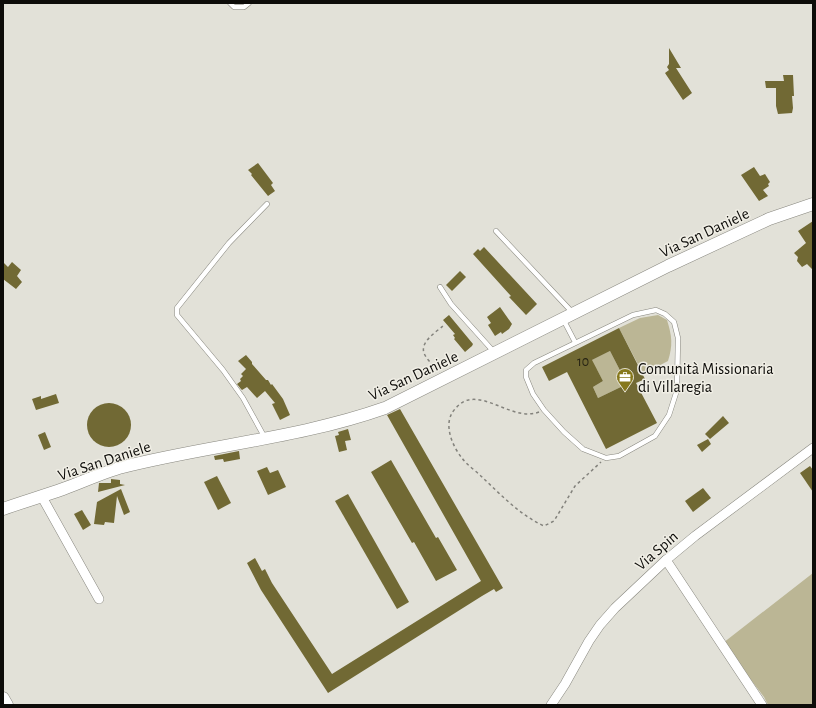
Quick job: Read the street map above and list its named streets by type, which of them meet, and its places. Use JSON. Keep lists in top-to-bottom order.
{
  "streets": {
    "street": ["Via San Daniele", "Via Spin"]
  },
  "places": {
    "office": ["Comunità Missionaria di Villaregia"]
  },
  "house_numbers": ["10"]
}
